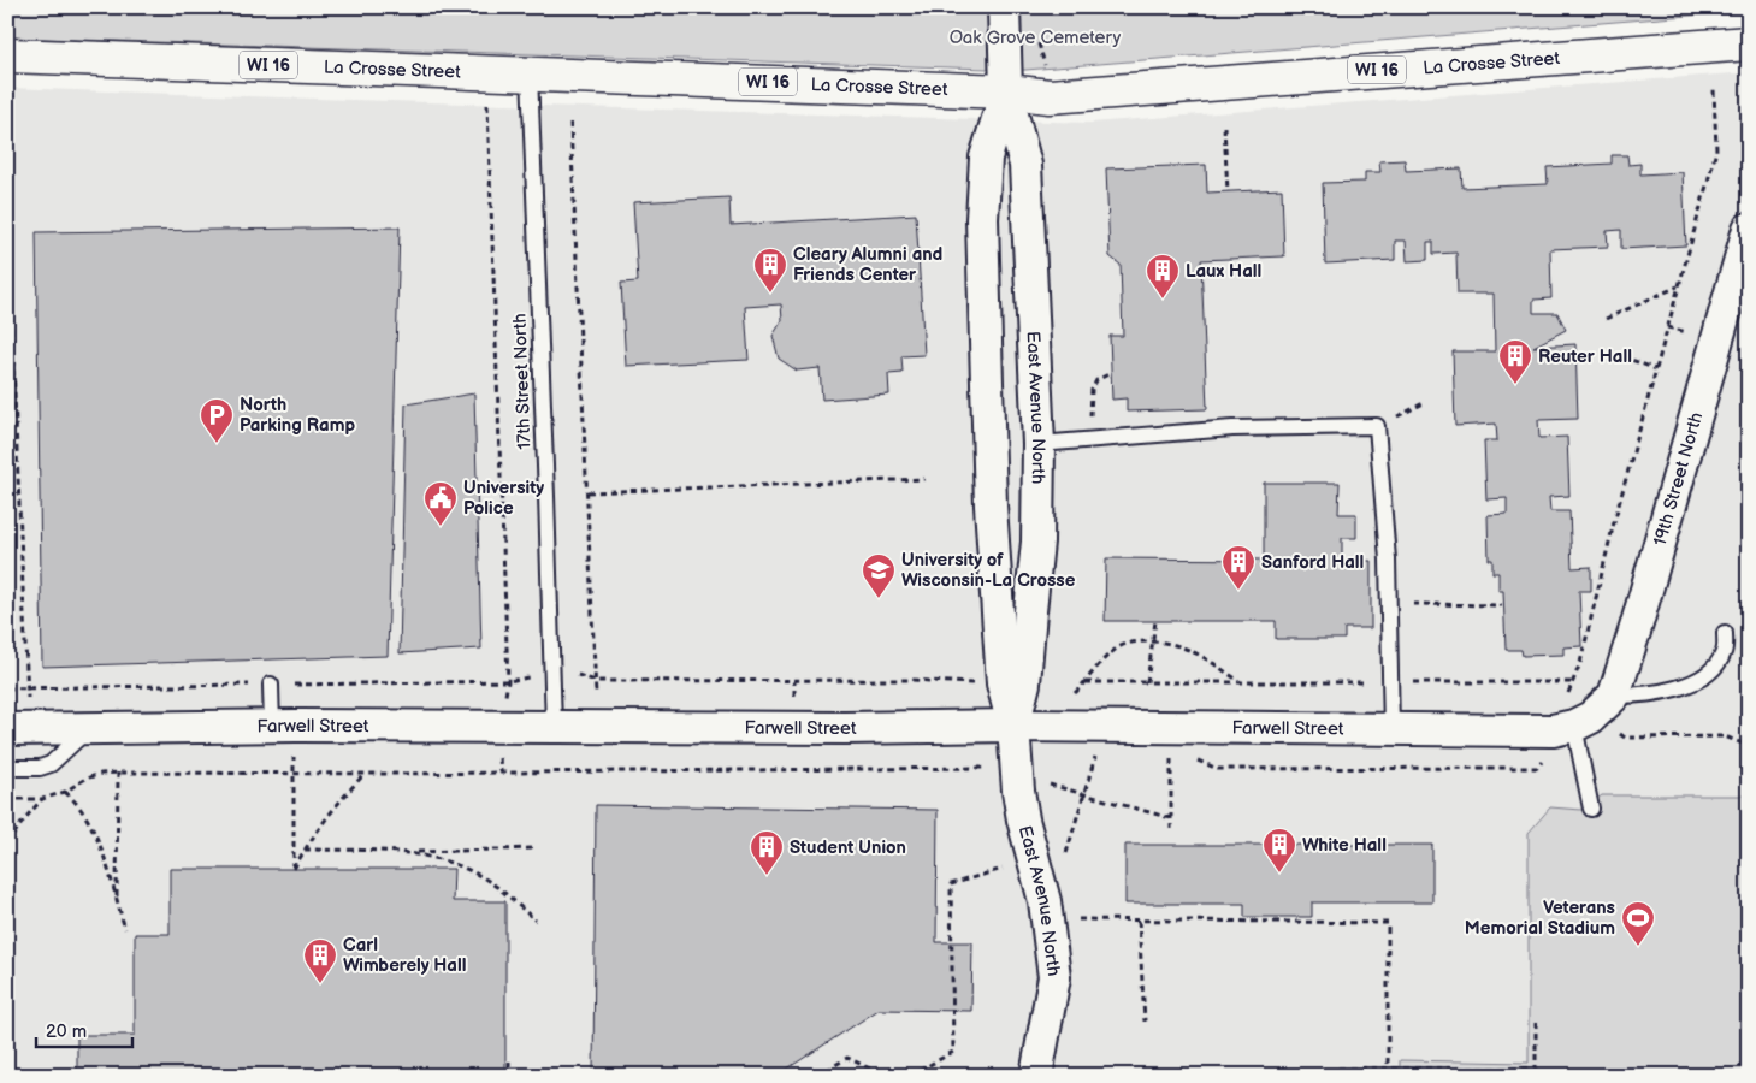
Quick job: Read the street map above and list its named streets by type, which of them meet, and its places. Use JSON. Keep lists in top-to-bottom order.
{
  "streets": {
    "main road": ["La Crosse Street", "WI 16"],
    "street": ["East Avenue North", "19th Street North", "Farwell Street"],
    "lane": ["17th Street North"]
  },
  "crossings": [
    ["La Crosse Street", "17th Street North"],
    ["La Crosse Street", "East Avenue North"],
    ["17th Street North", "Farwell Street"],
    ["East Avenue North", "Farwell Street"],
    ["19th Street North", "Farwell Street"]
  ],
  "parks": ["Oak Grove Cemetery"],
  "places": {
    "building": [
      "Cleary Alumni and Friends Center",
      "Laux Hall",
      "Reuter Hall",
      "Sanford Hall",
      "White Hall",
      "Student Union",
      "Carl Wimberely Hall"
    ],
    "parking": ["North Parking Ramp"],
    "public building": ["University Police"],
    "school or university": ["University of Wisconsin-La Crosse"],
    "sports": ["Veterans Memorial Stadium"]
  },
  "scale_bar": "20 m"
}
